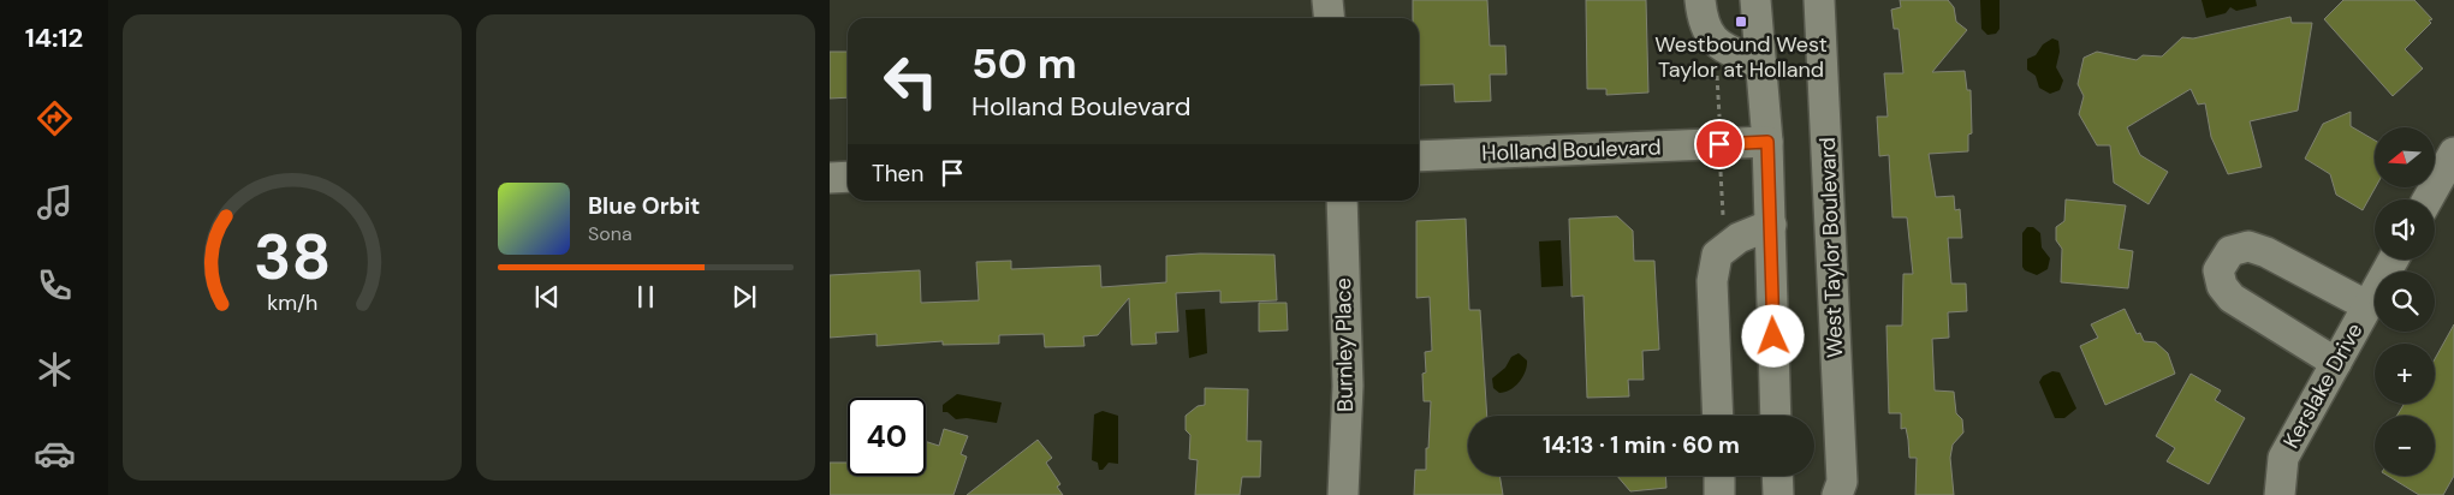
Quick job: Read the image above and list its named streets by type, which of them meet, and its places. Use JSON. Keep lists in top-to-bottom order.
{
  "streets": {
    "street": [
      "Holland Boulevard",
      "West Taylor Boulevard",
      "Burnley Place",
      "Kerslake Drive"
    ]
  },
  "places": {
    "transit": ["Westbound West Taylor at Holland"]
  },
  "north": "left",
  "page": {
    "tabs": "14:12",
    "turn": ["50 m", "Holland Boulevard"],
    "map_buttons": ["+", "−"],
    "then": "Then",
    "song": ["Blue Orbit", "Sona"],
    "limit": "40",
    "trip": "14:13 · 1 min · 60 m",
    "gauge": ["38", "km/h"]
  }
}
